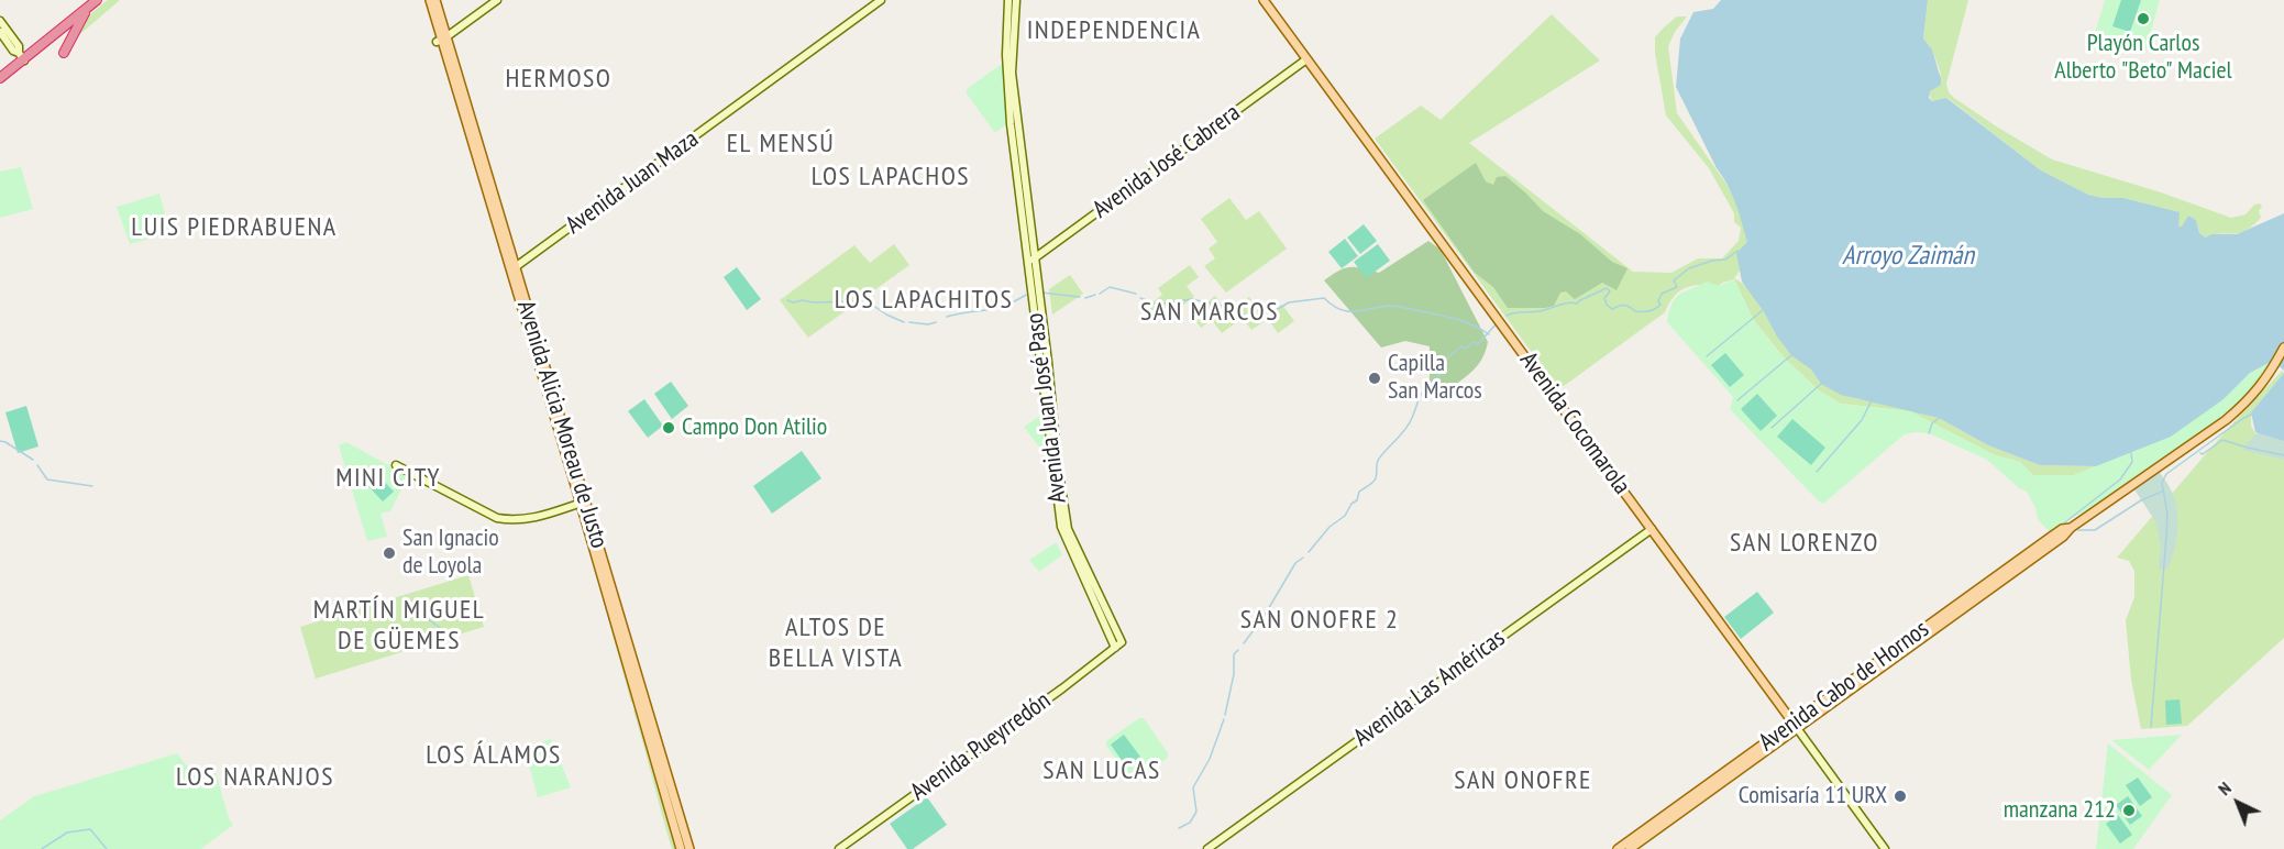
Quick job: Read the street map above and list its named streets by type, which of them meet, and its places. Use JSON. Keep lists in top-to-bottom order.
{
  "streets": {
    "main road": [
      "Avenida José Cabrera",
      "Avenida Juan Maza",
      "Avenida Juan José Paso",
      "Avenida Cocomarola",
      "Avenida Alicia Moreau de Justo",
      "Avenida Cabo de Hornos",
      "Avenida Las Américas",
      "Avenida Pueyrredón"
    ]
  },
  "crossings": [
    ["Avenida José Cabrera", "Avenida Juan José Paso"],
    ["Avenida José Cabrera", "Avenida Cocomarola"],
    ["Avenida Juan Maza", "Avenida Alicia Moreau de Justo"],
    ["Avenida Juan José Paso", "Avenida Pueyrredón"],
    ["Avenida Cocomarola", "Avenida Cabo de Hornos"],
    ["Avenida Cocomarola", "Avenida Las Américas"]
  ],
  "districts": [
    "INDEPENDENCIA",
    "HERMOSO",
    "EL MENSÚ",
    "LOS LAPACHOS",
    "LUIS PIEDRABUENA",
    "LOS LAPACHITOS",
    "SAN MARCOS",
    "MINI CITY",
    "SAN LORENZO",
    "MARTÍN MIGUEL DE GÜEMES",
    "SAN ONOFRE 2",
    "ALTOS DE BELLA VISTA",
    "LOS ÁLAMOS",
    "SAN LUCAS",
    "LOS NARANJOS",
    "SAN ONOFRE"
  ],
  "water": ["Arroyo Zaimán"],
  "places": [
    "Playón Carlos Alberto \"Beto\" Maciel",
    "Capilla San Marcos",
    "Campo Don Atilio",
    "San Ignacio de Loyola",
    "Comisaría 11 URX",
    "manzana 212"
  ],
  "north": "top left"
}
